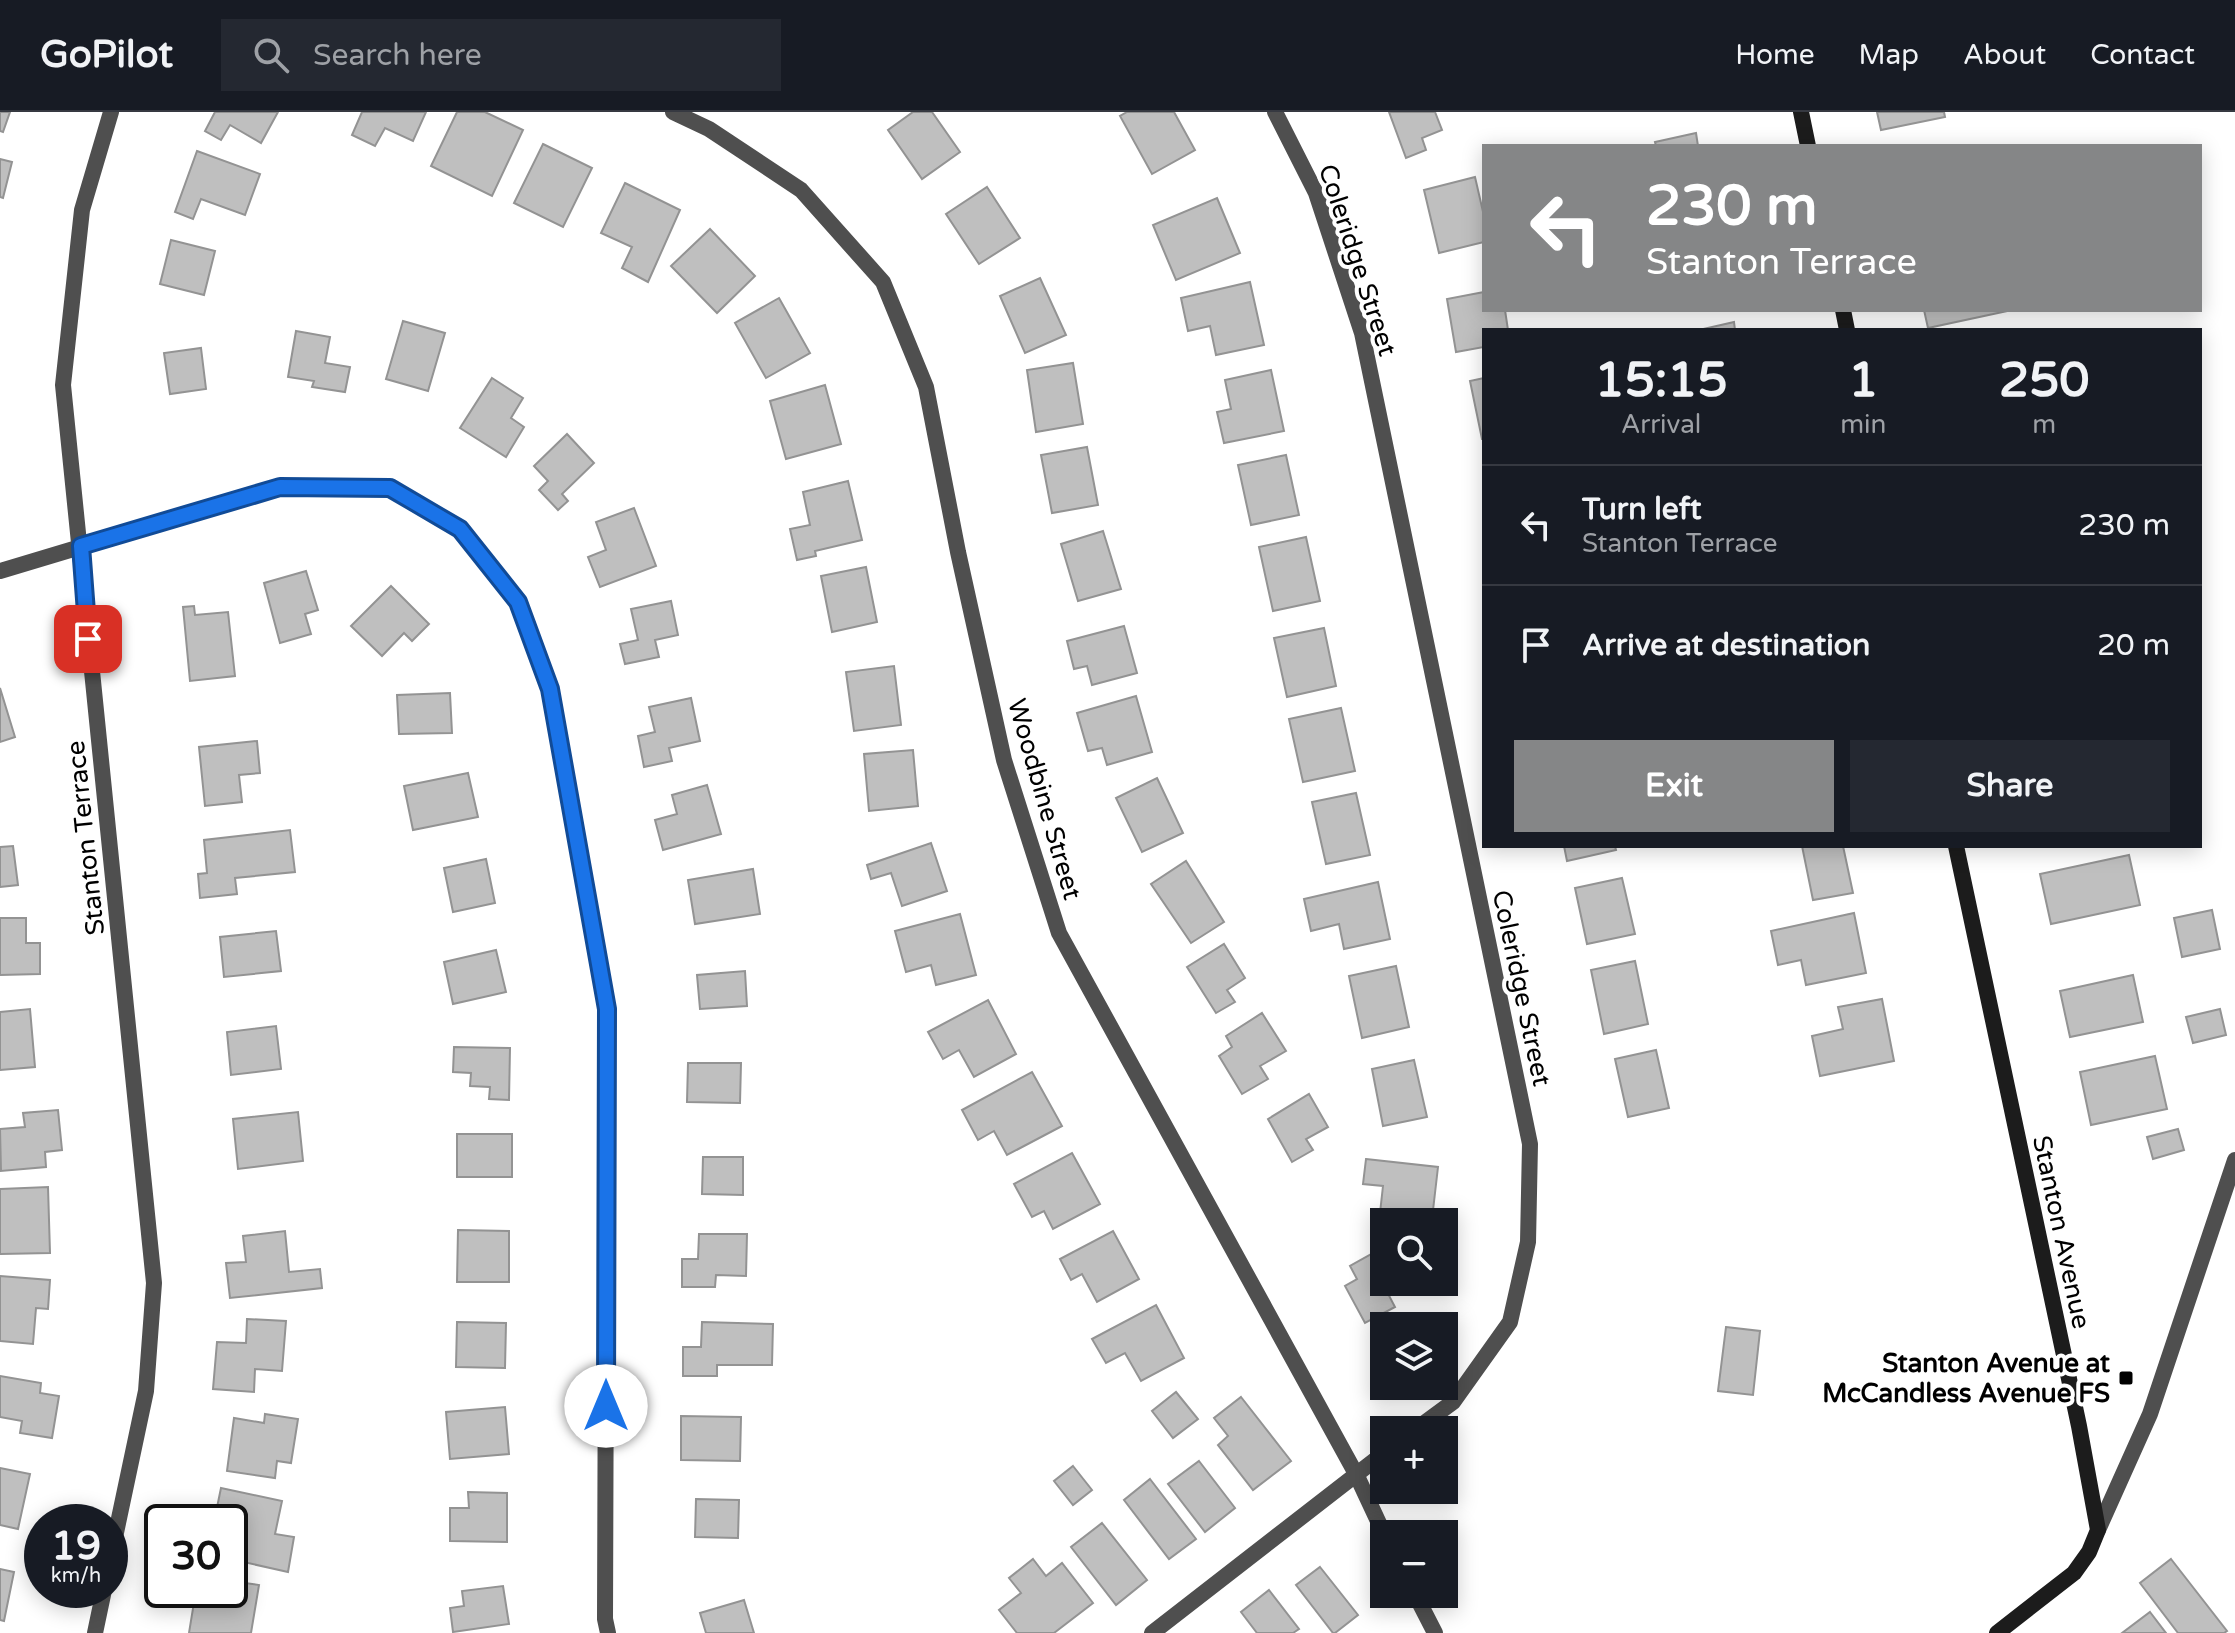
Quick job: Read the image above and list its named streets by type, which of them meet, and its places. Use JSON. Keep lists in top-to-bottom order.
{
  "streets": {
    "street": [
      "Coleridge Street",
      "Woodbine Street",
      "Stanton Terrace",
      "Stanton Avenue"
    ]
  },
  "places": {
    "transit": ["Stanton Avenue at McCandless Avenue FS"]
  },
  "page": {
    "header": "GoPilot",
    "search": "Search here",
    "nav": [
      "Home",
      "Map",
      "About",
      "Contact"
    ],
    "turn": ["230 m", "Stanton Terrace"],
    "eta": [
      "15:15",
      "Arrival",
      "1",
      "min",
      "250",
      "m"
    ],
    "list": [
      {
        "name": "Turn left",
        "note": "Stanton Terrace",
        "value": "230 m"
      },
      {
        "name": "Arrive at destination",
        "value": "20 m"
      }
    ],
    "buttons": ["Exit", "Share"],
    "map_buttons": ["+", "−"],
    "speed": "19 km/h",
    "limit": "30"
  }
}
